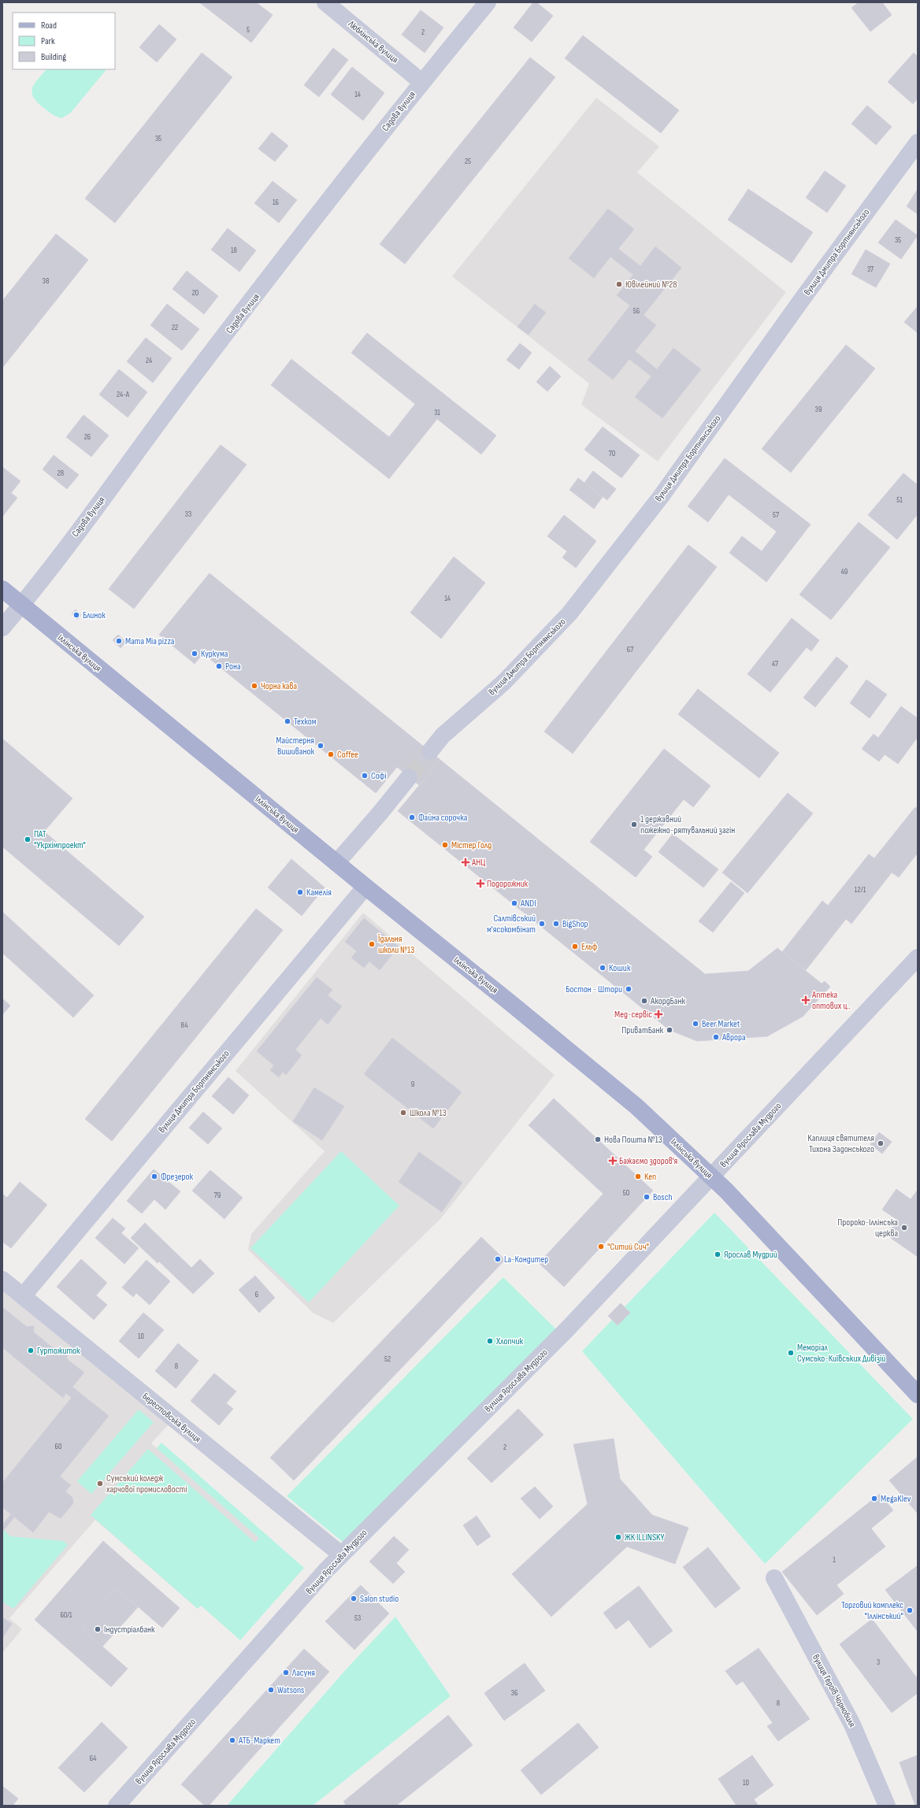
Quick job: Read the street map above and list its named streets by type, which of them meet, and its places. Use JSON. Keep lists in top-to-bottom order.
{
  "streets": {
    "main road": ["Іллінська вулиця"],
    "street": [
      "Люблінська вулиця",
      "Садова вулиця",
      "вулиця Дмитра Бортнянського",
      "вулиця Ярослава Мудрого",
      "Берестовська вулиця",
      "вулиця Героїв Чорнобиля"
    ]
  },
  "crossings": [
    ["Люблінська вулиця", "Садова вулиця"],
    ["Садова вулиця", "Іллінська вулиця"],
    ["вулиця Дмитра Бортнянського", "Іллінська вулиця"],
    ["вулиця Дмитра Бортнянського", "Берестовська вулиця"],
    ["Іллінська вулиця", "вулиця Ярослава Мудрого"],
    ["вулиця Ярослава Мудрого", "Берестовська вулиця"]
  ],
  "places": {
    "other": [
      "Ювілейний №28",
      "Блинок",
      "Mama Mia pizza",
      "Куркума",
      "Рона",
      "Чорна кава",
      "Техком",
      "Майстерня Вишиванок",
      "Coffee",
      "Софі",
      "Файна сорочка",
      "1 державний пожежно-рятувальний загін",
      "ПАТ \"Укрхімпроект\"",
      "Містер Голд",
      "Камелія",
      "ANDI",
      "Салтівський м'ясокомбінат",
      "BigShop",
      "Їдальня школи №13",
      "Ельф",
      "Кошик",
      "Бостон - Штори",
      "АкордБанк",
      "Beer Market",
      "ПриватБанк",
      "Аврора",
      "Школа №13",
      "Нова Пошта №13",
      "Каплиця святителя Тихона Задонського",
      "Фрезерок",
      "Кеп",
      "Bosch",
      "Пророко-Іллінська церква",
      "\"Ситий Сич\"",
      "Ярослав Мудрий",
      "La-Кондитер",
      "Хлопчик",
      "Гуртожиток",
      "Меморіал Сумсько-Київських Дивізій",
      "Сумський коледж харчової промисловості",
      "MegaKlev",
      "ЖК ILLINSKY",
      "Salon studio",
      "Торговий комплекс \"Іллінський\"",
      "Індустріалбанк",
      "Ласуня",
      "Watsons",
      "АТБ-Маркет"
    ],
    "health": [
      "АНЦ",
      "Подорожник",
      "Аптека оптових ц..",
      "Мед-сервіс",
      "Бажаємо здоров'я"
    ]
  },
  "house_numbers": [
    "5",
    "2",
    "14",
    "35",
    "25",
    "16",
    "35",
    "18",
    "37",
    "38",
    "20",
    "56",
    "22",
    "24",
    "24-А",
    "39",
    "31",
    "26",
    "70",
    "28",
    "51",
    "33",
    "57",
    "49",
    "14",
    "67",
    "47",
    "12/1",
    "84",
    "9",
    "50",
    "79",
    "6",
    "10",
    "52",
    "8",
    "60",
    "2",
    "1",
    "60/1",
    "53",
    "3",
    "36",
    "8",
    "64",
    "10"
  ],
  "legend": ["Road", "Park", "Building"]
}
